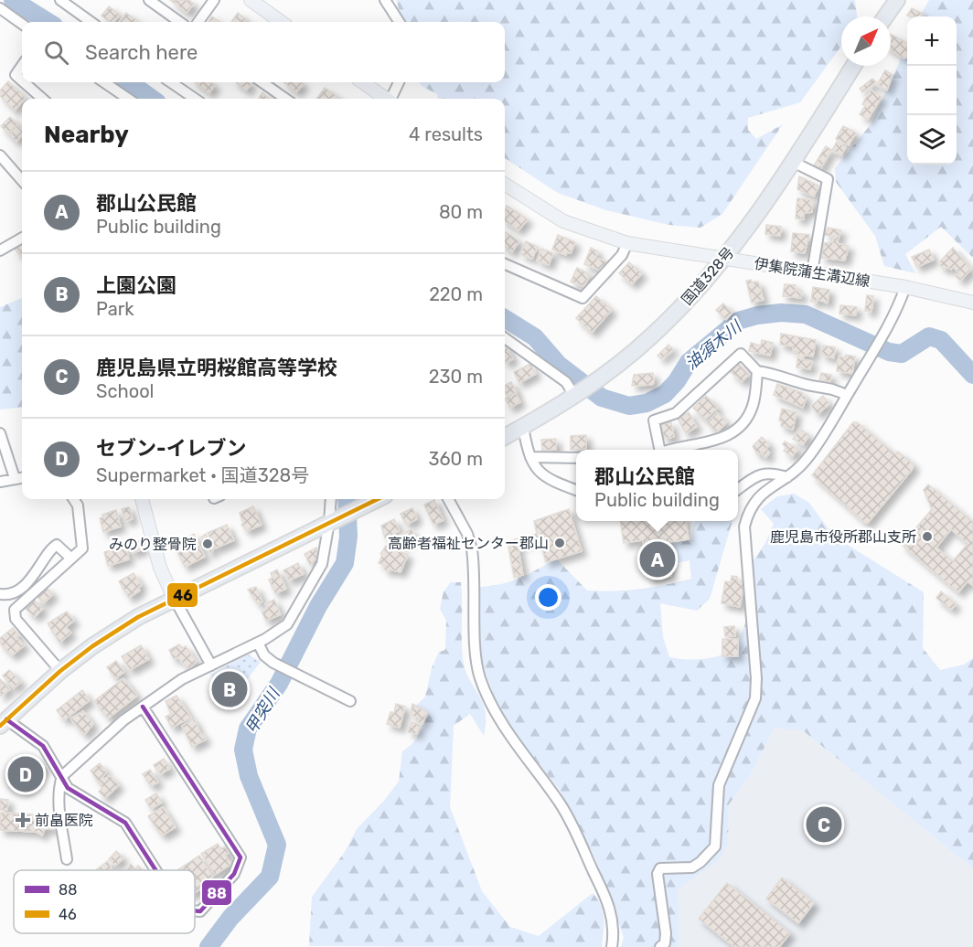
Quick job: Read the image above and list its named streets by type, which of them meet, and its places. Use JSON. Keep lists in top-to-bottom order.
{
  "streets": {
    "highway": ["国道328号"],
    "main road": ["伊集院蒲生溝辺線"]
  },
  "crossings": [
    ["伊集院蒲生溝辺線", "国道328号"]
  ],
  "water": ["油須木川", "甲突川"],
  "places": {
    "other": ["鹿児島市役所郡山支所", "高齢者福祉センター郡山", "みのり整骨院"],
    "health": ["前畠医院"]
  },
  "lines": ["transit line 46", "transit line 88"],
  "legend": ["88", "46"],
  "north": "top right",
  "page": {
    "map_buttons": ["+", "−"],
    "search": "Search here",
    "heading": ["Nearby", "4 results"],
    "list": [
      {
        "mark": "A",
        "name": "郡山公民館",
        "note": "Public building",
        "value": "80 m"
      },
      {
        "mark": "B",
        "name": "上園公園",
        "note": "Park",
        "value": "220 m"
      },
      {
        "mark": "C",
        "name": "鹿児島県立明桜館高等学校",
        "note": "School",
        "value": "230 m"
      },
      {
        "mark": "D",
        "name": "セブン-イレブン",
        "note": "Supermarket · 国道328号",
        "value": "360 m"
      }
    ],
    "popup": ["郡山公民館", "Public building"],
    "pins": [
      "A",
      "B",
      "D",
      "C"
    ]
  }
}
